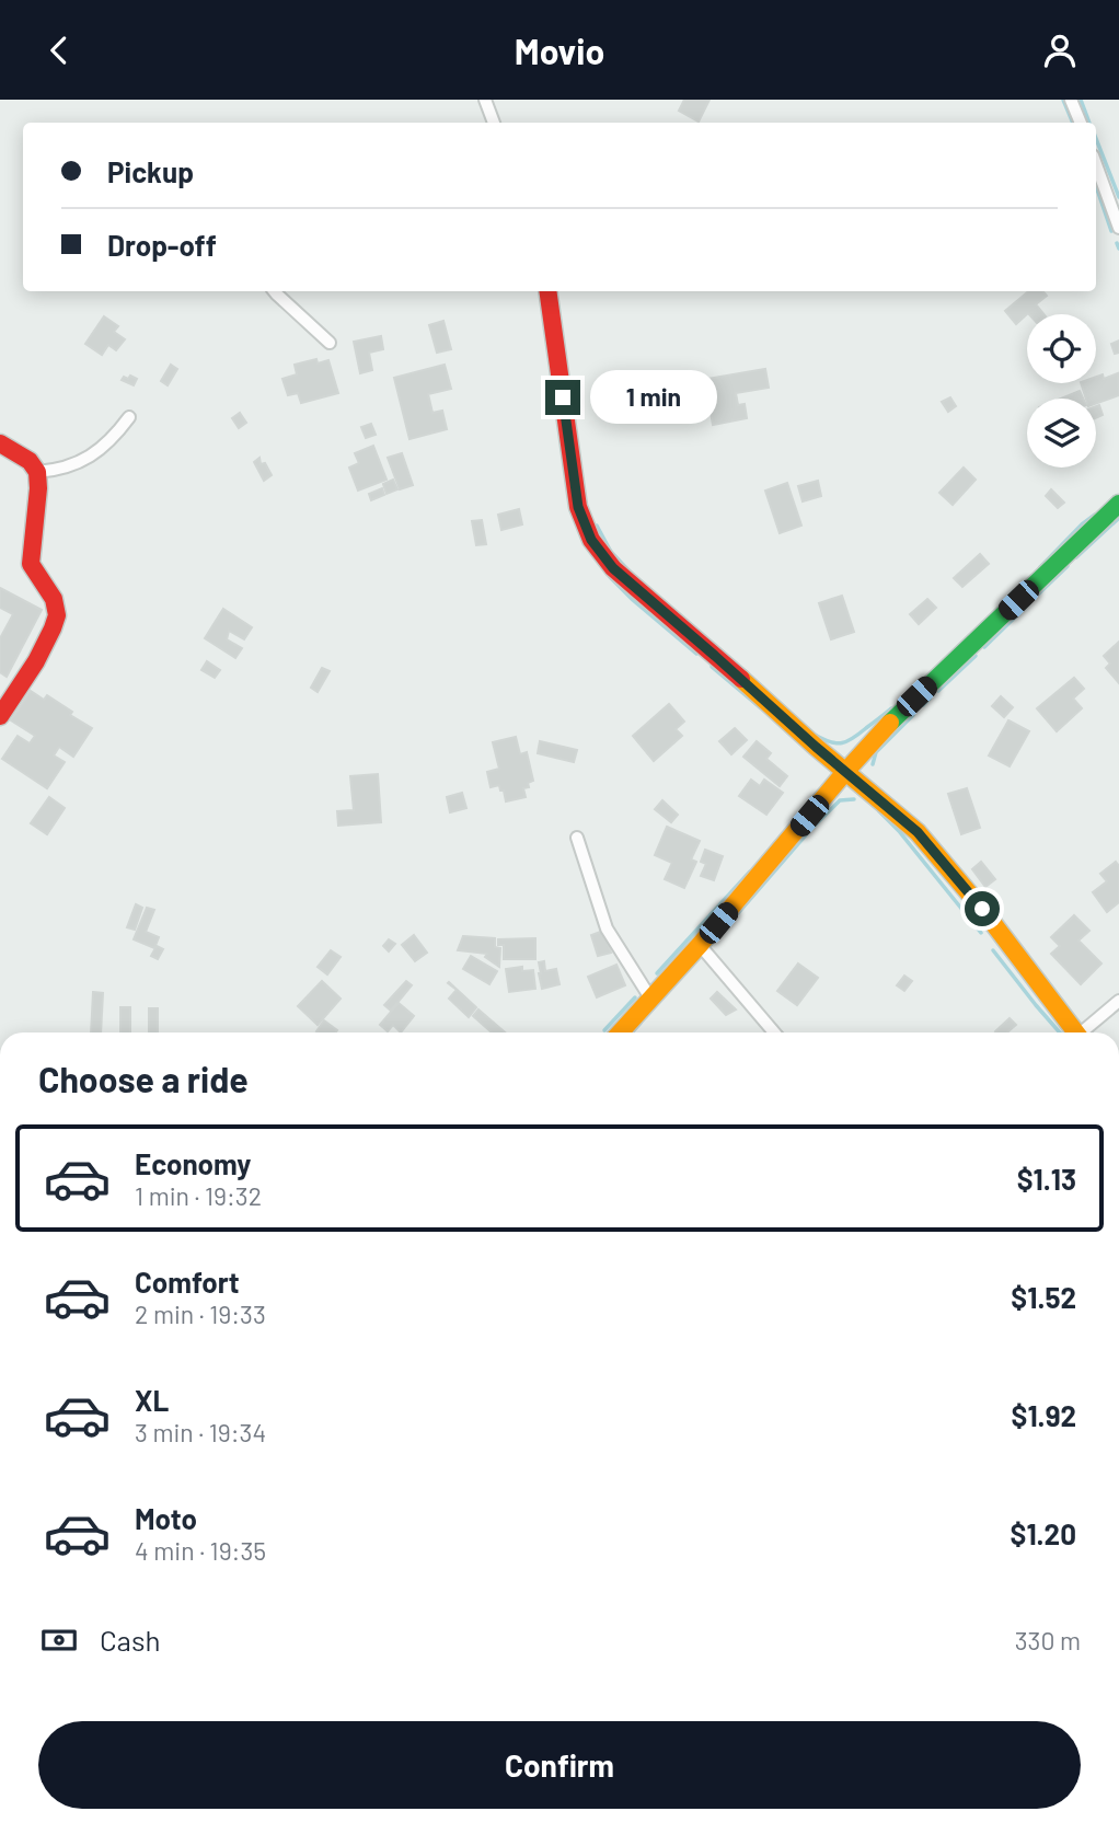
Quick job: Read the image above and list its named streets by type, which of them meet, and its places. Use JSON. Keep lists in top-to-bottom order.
{
  "page": {
    "header": "Movio",
    "banner": ["Pickup", "Drop-off"],
    "bubble": "1 min",
    "heading": "Choose a ride",
    "list": [
      {
        "name": "Economy",
        "note": "1 min · 19:32",
        "value": "$1.13"
      },
      {
        "name": "Comfort",
        "note": "2 min · 19:33",
        "value": "$1.52"
      },
      {
        "name": "XL",
        "note": "3 min · 19:34",
        "value": "$1.92"
      },
      {
        "name": "Moto",
        "note": "4 min · 19:35",
        "value": "$1.20"
      }
    ],
    "pay": ["Cash", "330 m"],
    "buttons": "Confirm"
  }
}
